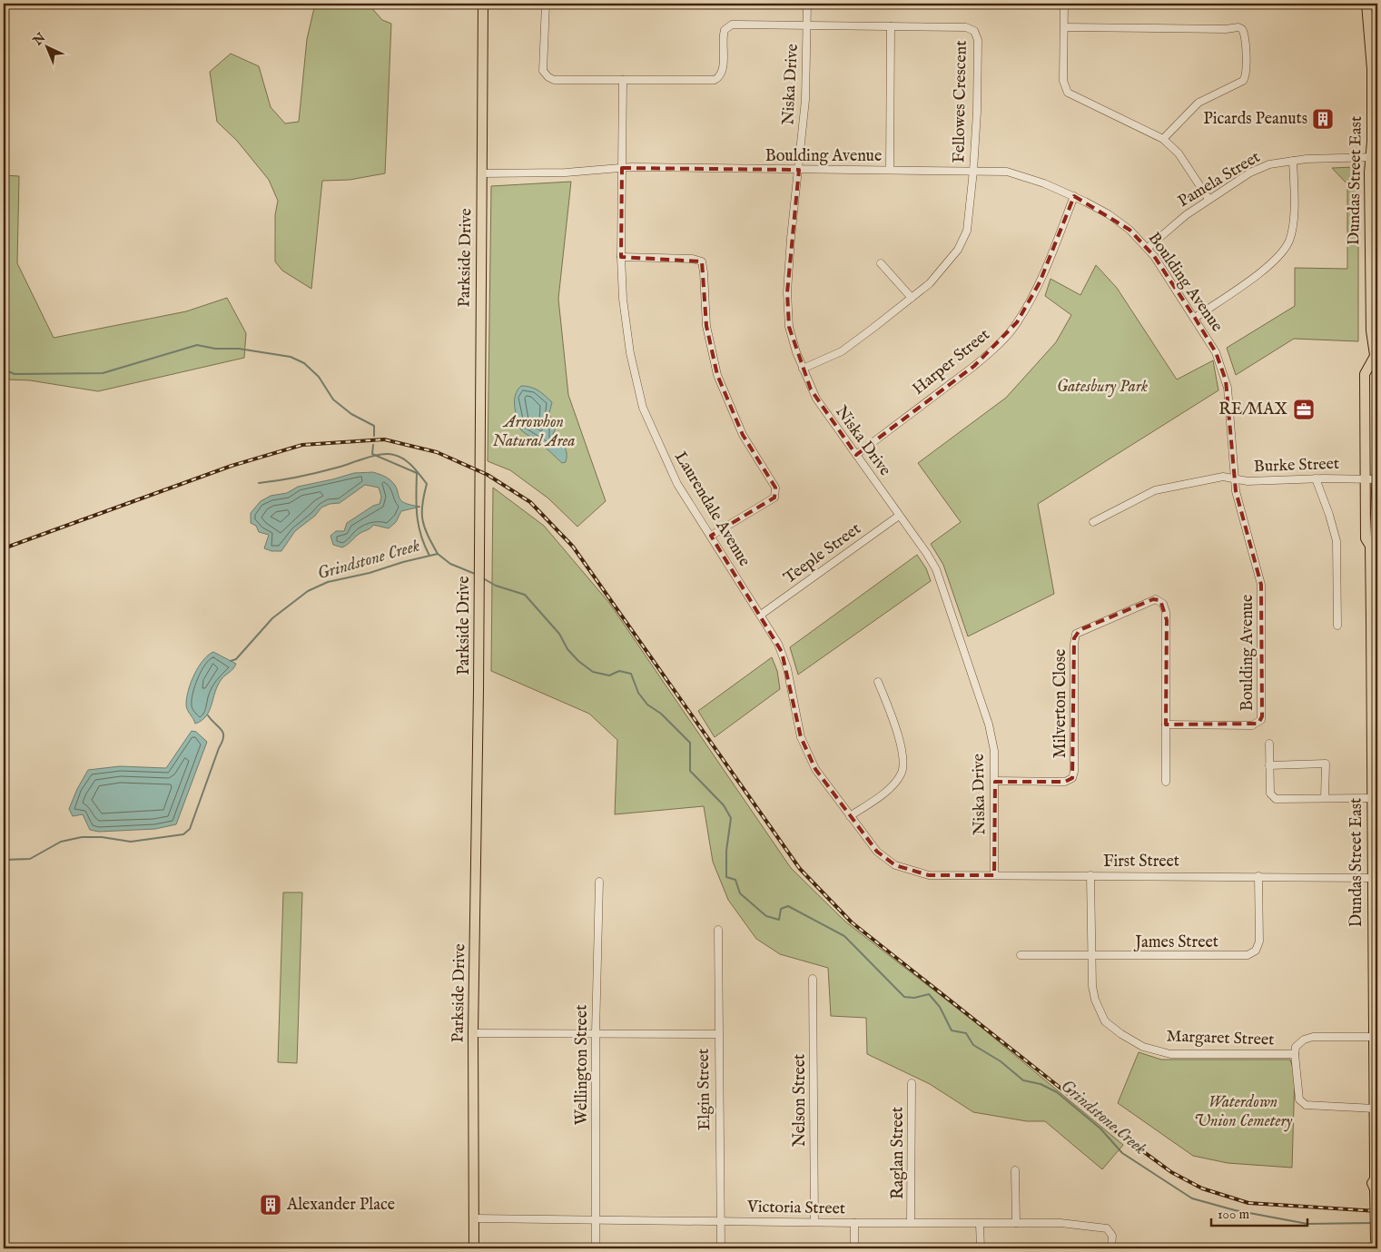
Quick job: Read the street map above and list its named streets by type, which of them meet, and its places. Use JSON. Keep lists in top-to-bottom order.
{
  "streets": {
    "main road": ["Dundas Street East", "Parkside Drive"],
    "street": [
      "Niska Drive",
      "Fellowes Crescent",
      "Boulding Avenue",
      "Pamela Street",
      "Harper Street",
      "Burke Street",
      "Laurendale Avenue",
      "Teeple Street",
      "Milverton Close",
      "First Street",
      "James Street",
      "Margaret Street",
      "Wellington Street",
      "Elgin Street",
      "Nelson Street",
      "Raglan Street",
      "Victoria Street"
    ]
  },
  "crossings": [
    ["Niska Drive", "Fellowes Crescent"],
    ["Niska Drive", "Boulding Avenue"],
    ["Niska Drive", "Harper Street"],
    ["Niska Drive", "Teeple Street"],
    ["Niska Drive", "Milverton Close"],
    ["Niska Drive", "First Street"],
    ["Fellowes Crescent", "Boulding Avenue"],
    ["Fellowes Crescent", "Laurendale Avenue"],
    ["Boulding Avenue", "Pamela Street"],
    ["Boulding Avenue", "Parkside Drive"],
    ["Boulding Avenue", "Harper Street"],
    ["Boulding Avenue", "Burke Street"],
    ["Boulding Avenue", "Laurendale Avenue"],
    ["Boulding Avenue", "Milverton Close"],
    ["Pamela Street", "Dundas Street East"],
    ["Dundas Street East", "Burke Street"],
    ["Dundas Street East", "First Street"],
    ["Dundas Street East", "Margaret Street"],
    ["Parkside Drive", "Victoria Street"],
    ["Laurendale Avenue", "Teeple Street"],
    ["Laurendale Avenue", "First Street"],
    ["First Street", "James Street"],
    ["First Street", "Margaret Street"],
    ["James Street", "Margaret Street"],
    ["Wellington Street", "Victoria Street"],
    ["Elgin Street", "Victoria Street"],
    ["Nelson Street", "Victoria Street"],
    ["Raglan Street", "Victoria Street"]
  ],
  "water": ["Grindstone Creek"],
  "parks": ["Gatesbury Park", "Arrowhon Natural Area", "Waterdown Union Cemetery"],
  "places": {
    "building": ["Picards Peanuts", "Alexander Place"],
    "office": ["RE/MAX"]
  },
  "scale_bar": "100 m",
  "north": "top left"
}
